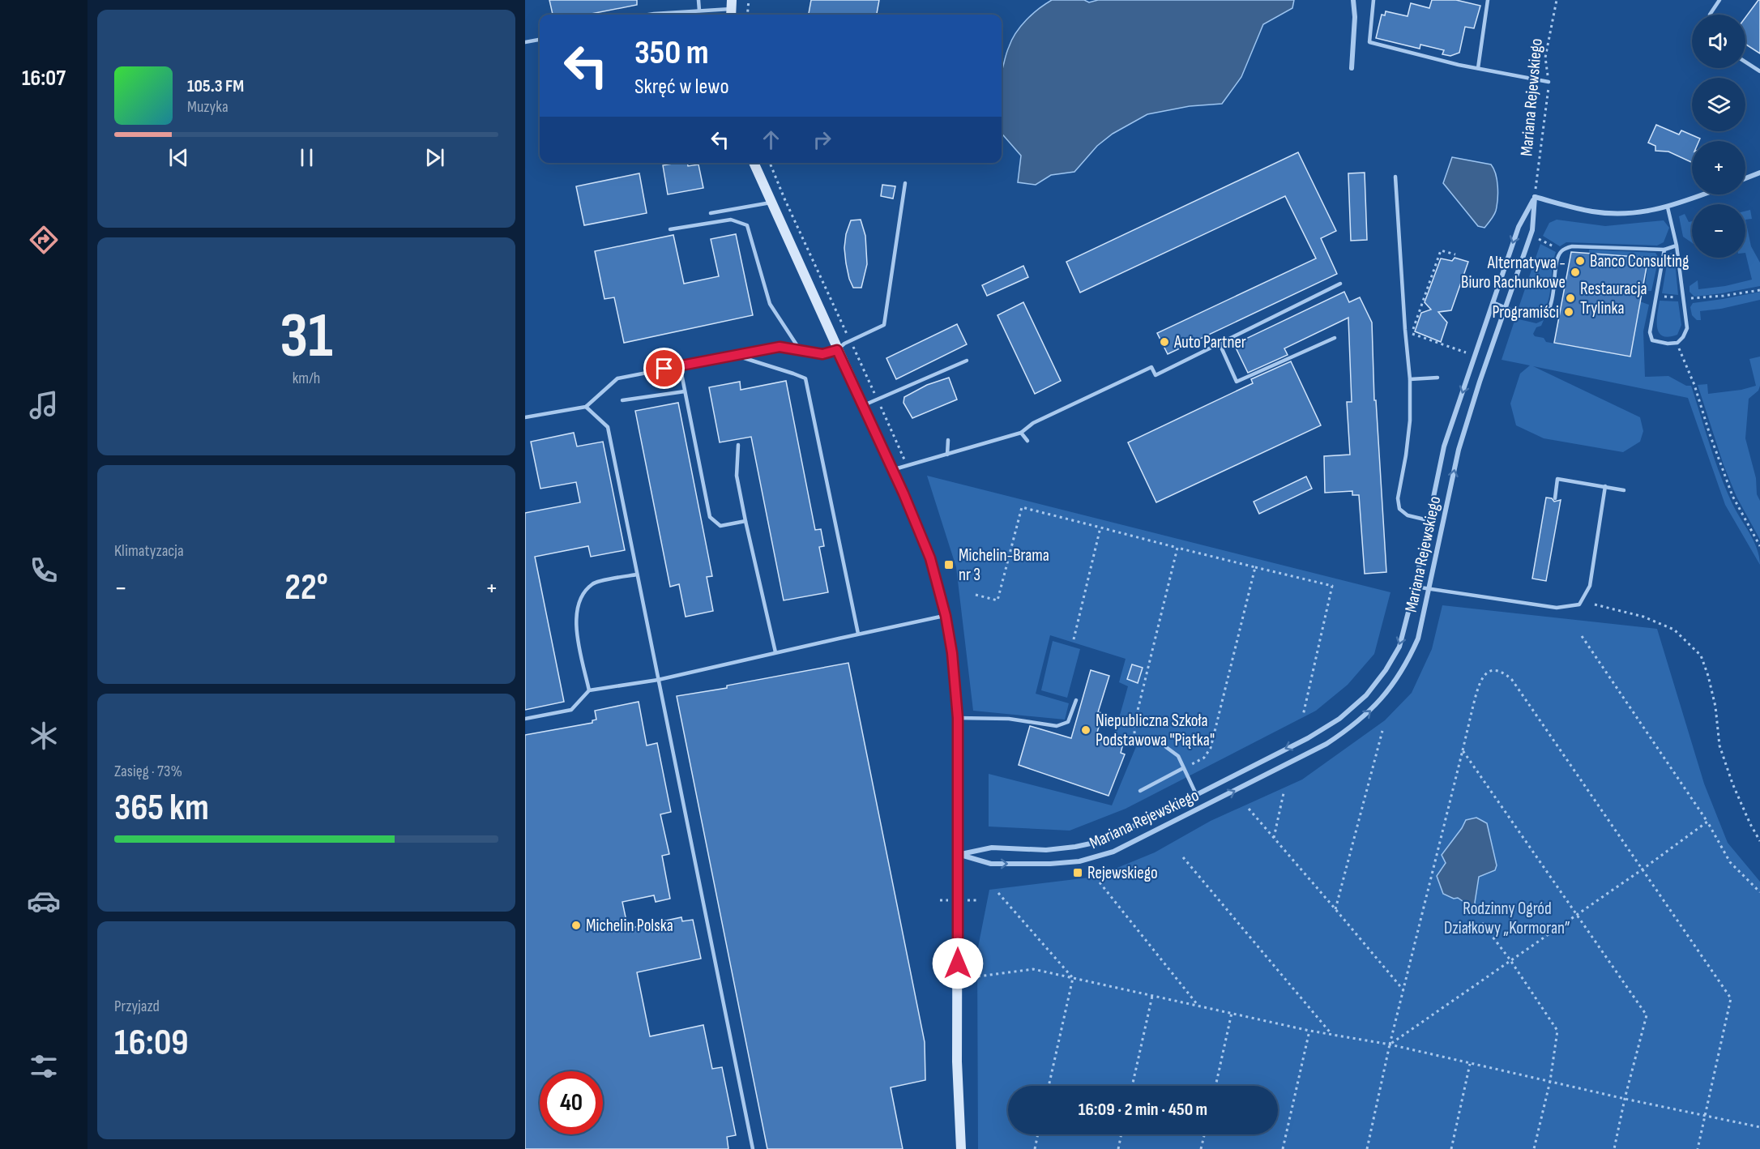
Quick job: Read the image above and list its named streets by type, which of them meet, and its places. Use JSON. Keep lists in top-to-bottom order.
{
  "streets": {
    "street": ["Mariana Rejewskiego"]
  },
  "parks": ["Rodzinny Ogród Działkowy „Kormoran”"],
  "places": {
    "other": [
      "Banco Consulting",
      "Alternatywa - Biuro Rachunkowe",
      "Restauracja Trylinka",
      "Programiści",
      "Auto Partner",
      "Niepubliczna Szkoła Podstawowa \"Piątka\"",
      "Michelin Polska"
    ],
    "transit": ["Michelin-Brama nr 3", "Rejewskiego"]
  },
  "page": {
    "tabs": "16:07",
    "map_buttons": ["+", "−"],
    "turn": ["350 m", "Skręć w lewo"],
    "song": ["105.3 FM", "Muzyka"],
    "tile": [
      ["31", "km/h"],
      "Klimatyzacja",
      ["Zasięg · 73%", "365 km"],
      ["Przyjazd", "16:09"]
    ],
    "heat": ["−", "22°", "+"],
    "limit": "40",
    "trip": "16:09 · 2 min · 450 m"
  }
}
